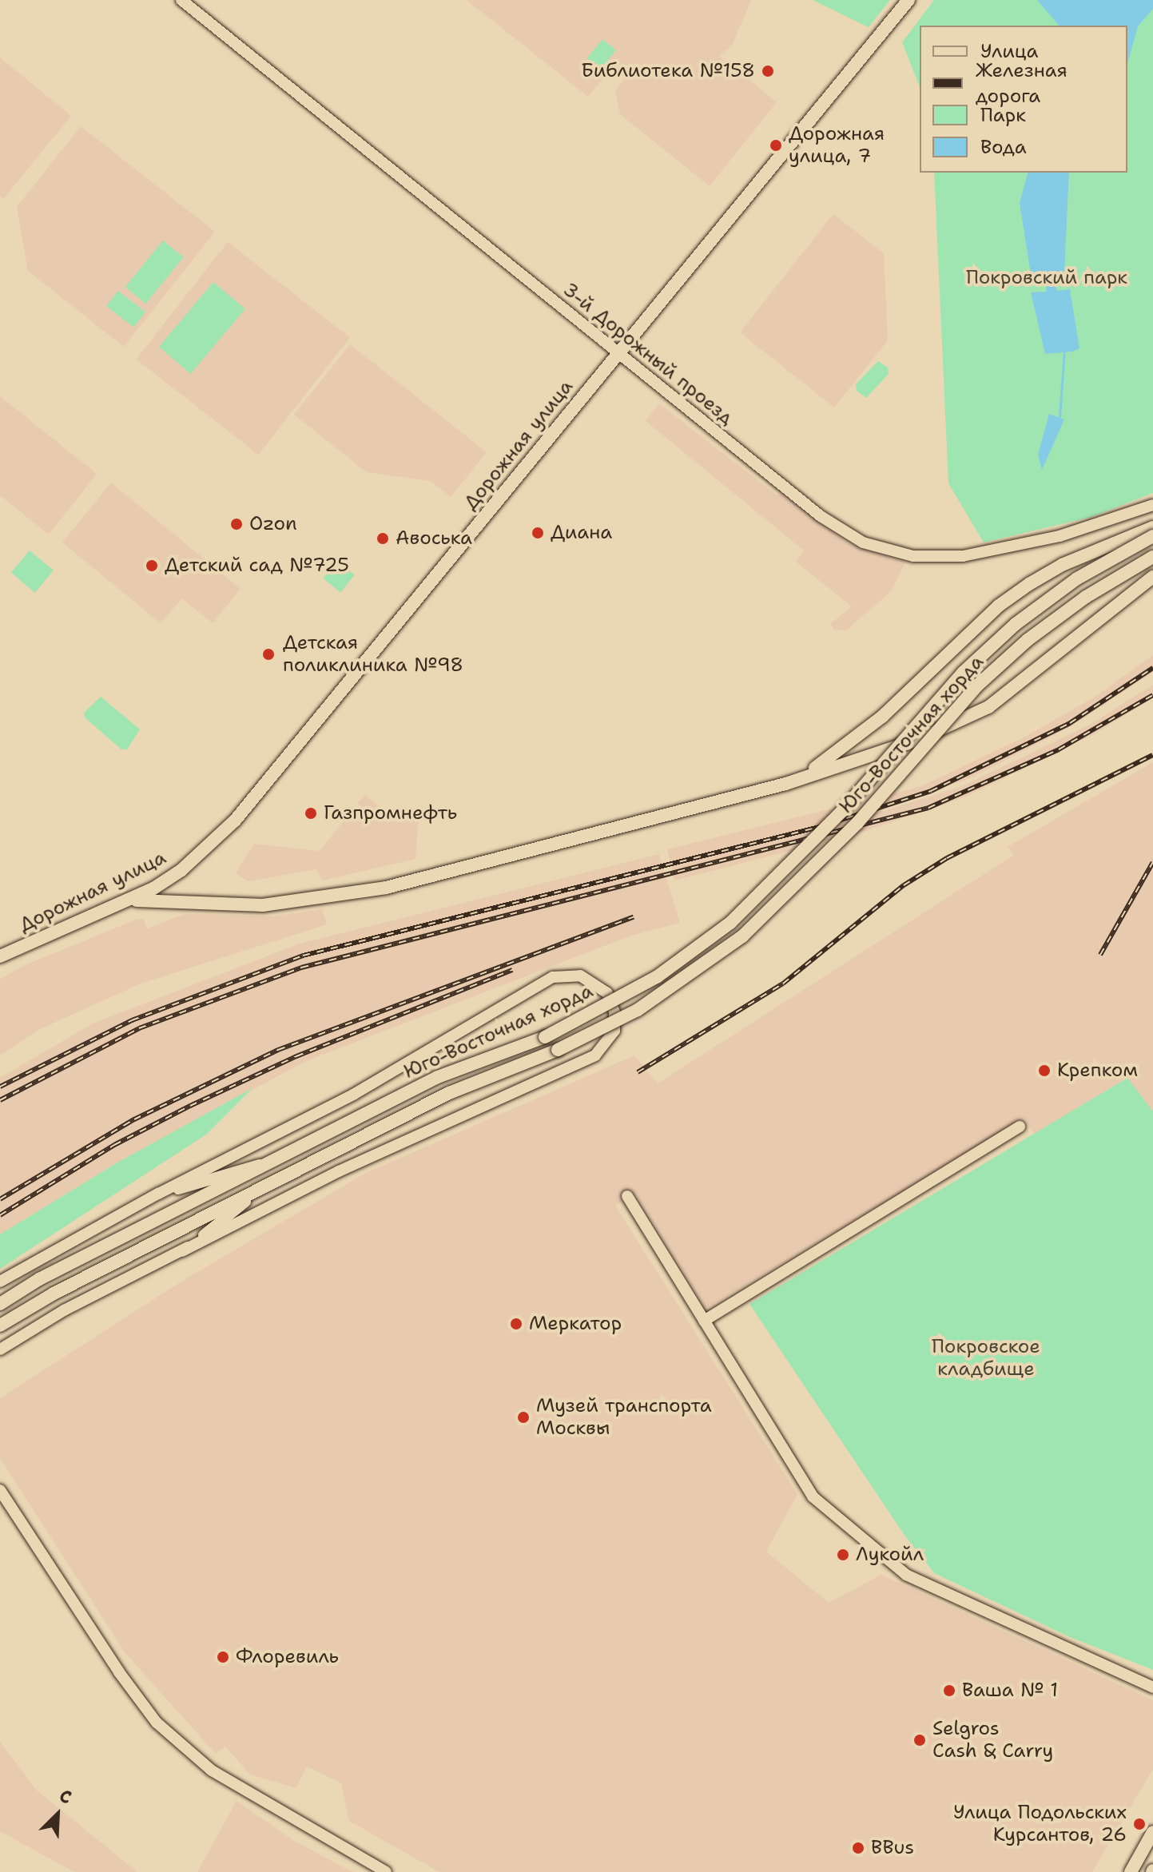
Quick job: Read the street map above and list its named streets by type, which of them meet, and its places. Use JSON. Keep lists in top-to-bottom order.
{
  "streets": {
    "main road": ["Дорожная улица", "Юго-Восточная хорда"],
    "street": ["3-й Дорожный проезд"]
  },
  "crossings": [
    ["3-й Дорожный проезд", "Дорожная улица"]
  ],
  "parks": ["Покровский парк", "Покровское кладбище"],
  "places": [
    "Библиотека №158",
    "Дорожная улица, 7",
    "Ozon",
    "Диана",
    "Авоська",
    "Детский сад №725",
    "Детская поликлиника №98",
    "Газпромнефть",
    "Крепком",
    "Меркатор",
    "Музей транспорта Москвы",
    "Лукойл",
    "Флоревиль",
    "Ваша № 1",
    "Selgros Cash & Carry",
    "Улица Подольских Курсантов, 26",
    "BBus"
  ],
  "legend": [
    "Улица",
    "Железная дорога",
    "Парк",
    "Вода"
  ],
  "north": "top right"
}
